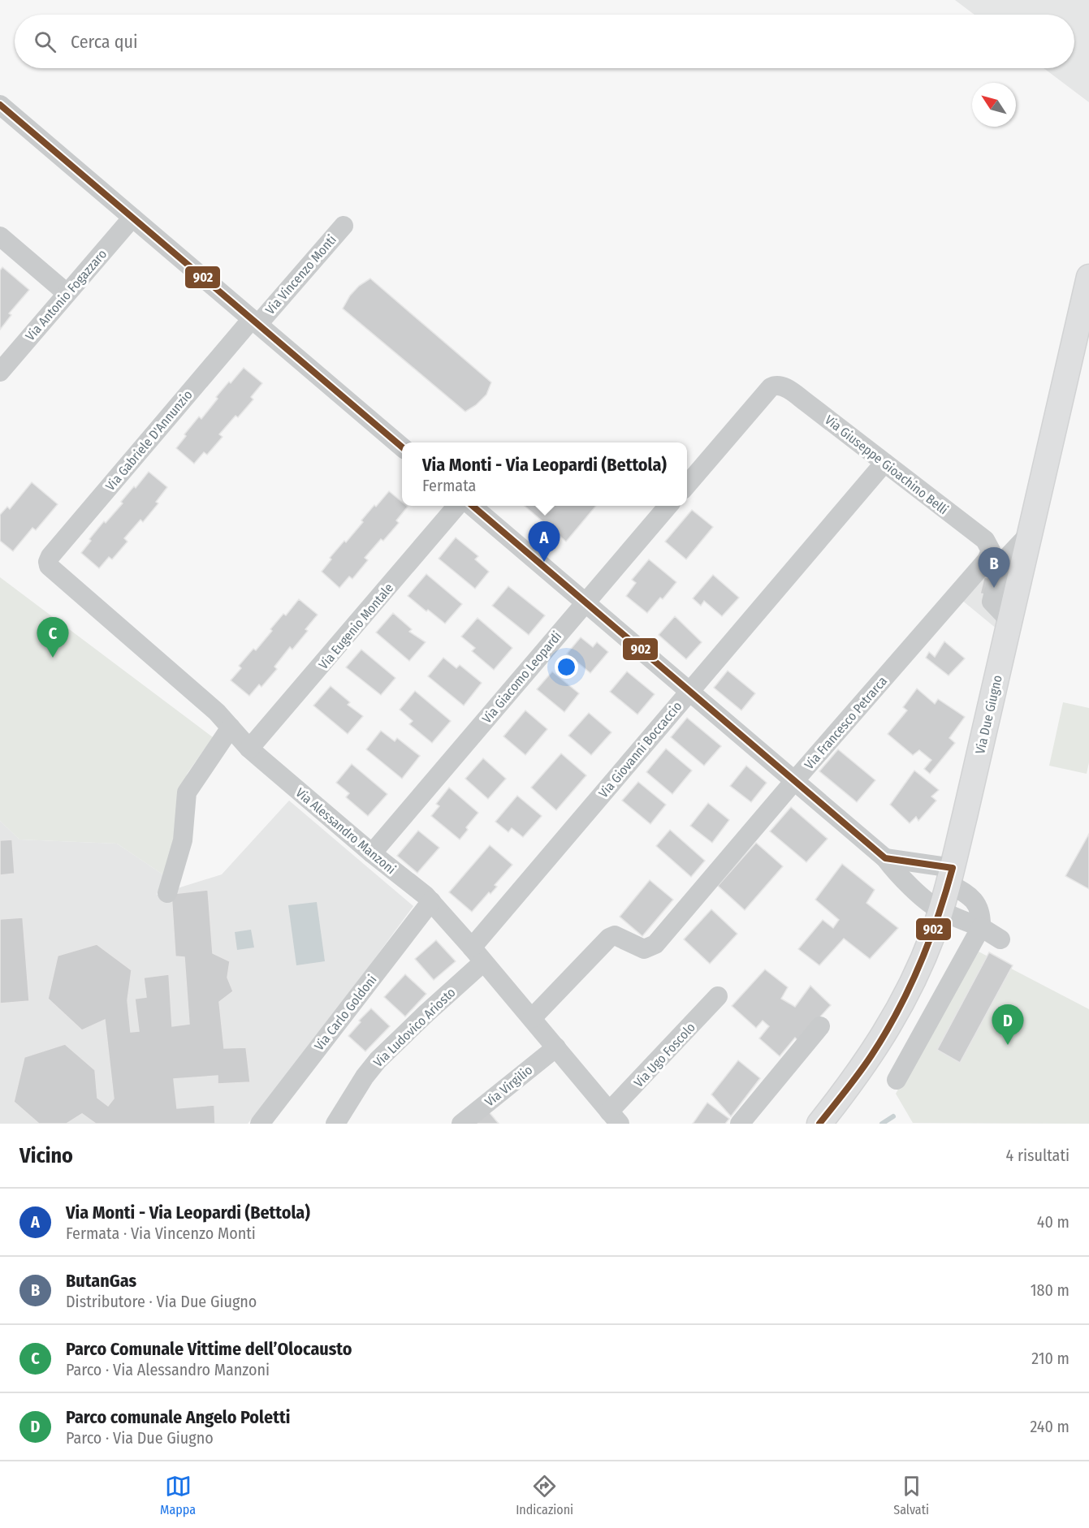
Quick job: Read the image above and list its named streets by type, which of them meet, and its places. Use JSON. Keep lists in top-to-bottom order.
{
  "streets": {
    "main road": ["Via Due Giugno"],
    "street": [
      "Via Vincenzo Monti",
      "Via Antonio Fogazzaro",
      "Via Gabriele D'Annunzio",
      "Via Giuseppe Gioachino Belli",
      "Via Eugenio Montale",
      "Via Giacomo Leopardi",
      "Via Francesco Petrarca",
      "Via Giovanni Boccaccio",
      "Via Alessandro Manzoni",
      "Via Carlo Goldoni",
      "Via Ludovico Ariosto",
      "Via Ugo Foscolo",
      "Via Virgilio"
    ]
  },
  "crossings": [
    ["Via Vincenzo Monti", "Via Antonio Fogazzaro"],
    ["Via Vincenzo Monti", "Via Gabriele D'Annunzio"],
    ["Via Gabriele D'Annunzio", "Via Alessandro Manzoni"],
    ["Via Giuseppe Gioachino Belli", "Via Francesco Petrarca"],
    ["Via Giuseppe Gioachino Belli", "Via Giovanni Boccaccio"],
    ["Via Eugenio Montale", "Via Alessandro Manzoni"],
    ["Via Giacomo Leopardi", "Via Alessandro Manzoni"],
    ["Via Francesco Petrarca", "Via Alessandro Manzoni"],
    ["Via Giovanni Boccaccio", "Via Alessandro Manzoni"],
    ["Via Giovanni Boccaccio", "Via Ludovico Ariosto"],
    ["Via Alessandro Manzoni", "Via Carlo Goldoni"],
    ["Via Alessandro Manzoni", "Via Ludovico Ariosto"],
    ["Via Alessandro Manzoni", "Via Ugo Foscolo"],
    ["Via Alessandro Manzoni", "Via Virgilio"]
  ],
  "lines": ["transit line 902"],
  "north": "top left",
  "page": {
    "search": "Cerca qui",
    "popup": ["Via Monti - Via Leopardi (Bettola)", "Fermata"],
    "pins": [
      "A",
      "B",
      "C",
      "D"
    ],
    "heading": ["Vicino", "4 risultati"],
    "list": [
      {
        "mark": "A",
        "name": "Via Monti - Via Leopardi (Bettola)",
        "note": "Fermata · Via Vincenzo Monti",
        "value": "40 m"
      },
      {
        "mark": "B",
        "name": "ButanGas",
        "note": "Distributore · Via Due Giugno",
        "value": "180 m"
      },
      {
        "mark": "C",
        "name": "Parco Comunale Vittime dell’Olocausto",
        "note": "Parco · Via Alessandro Manzoni",
        "value": "210 m"
      },
      {
        "mark": "D",
        "name": "Parco comunale Angelo Poletti",
        "note": "Parco · Via Due Giugno",
        "value": "240 m"
      }
    ],
    "nav": ["Mappa", "Indicazioni", "Salvati"]
  }
}
